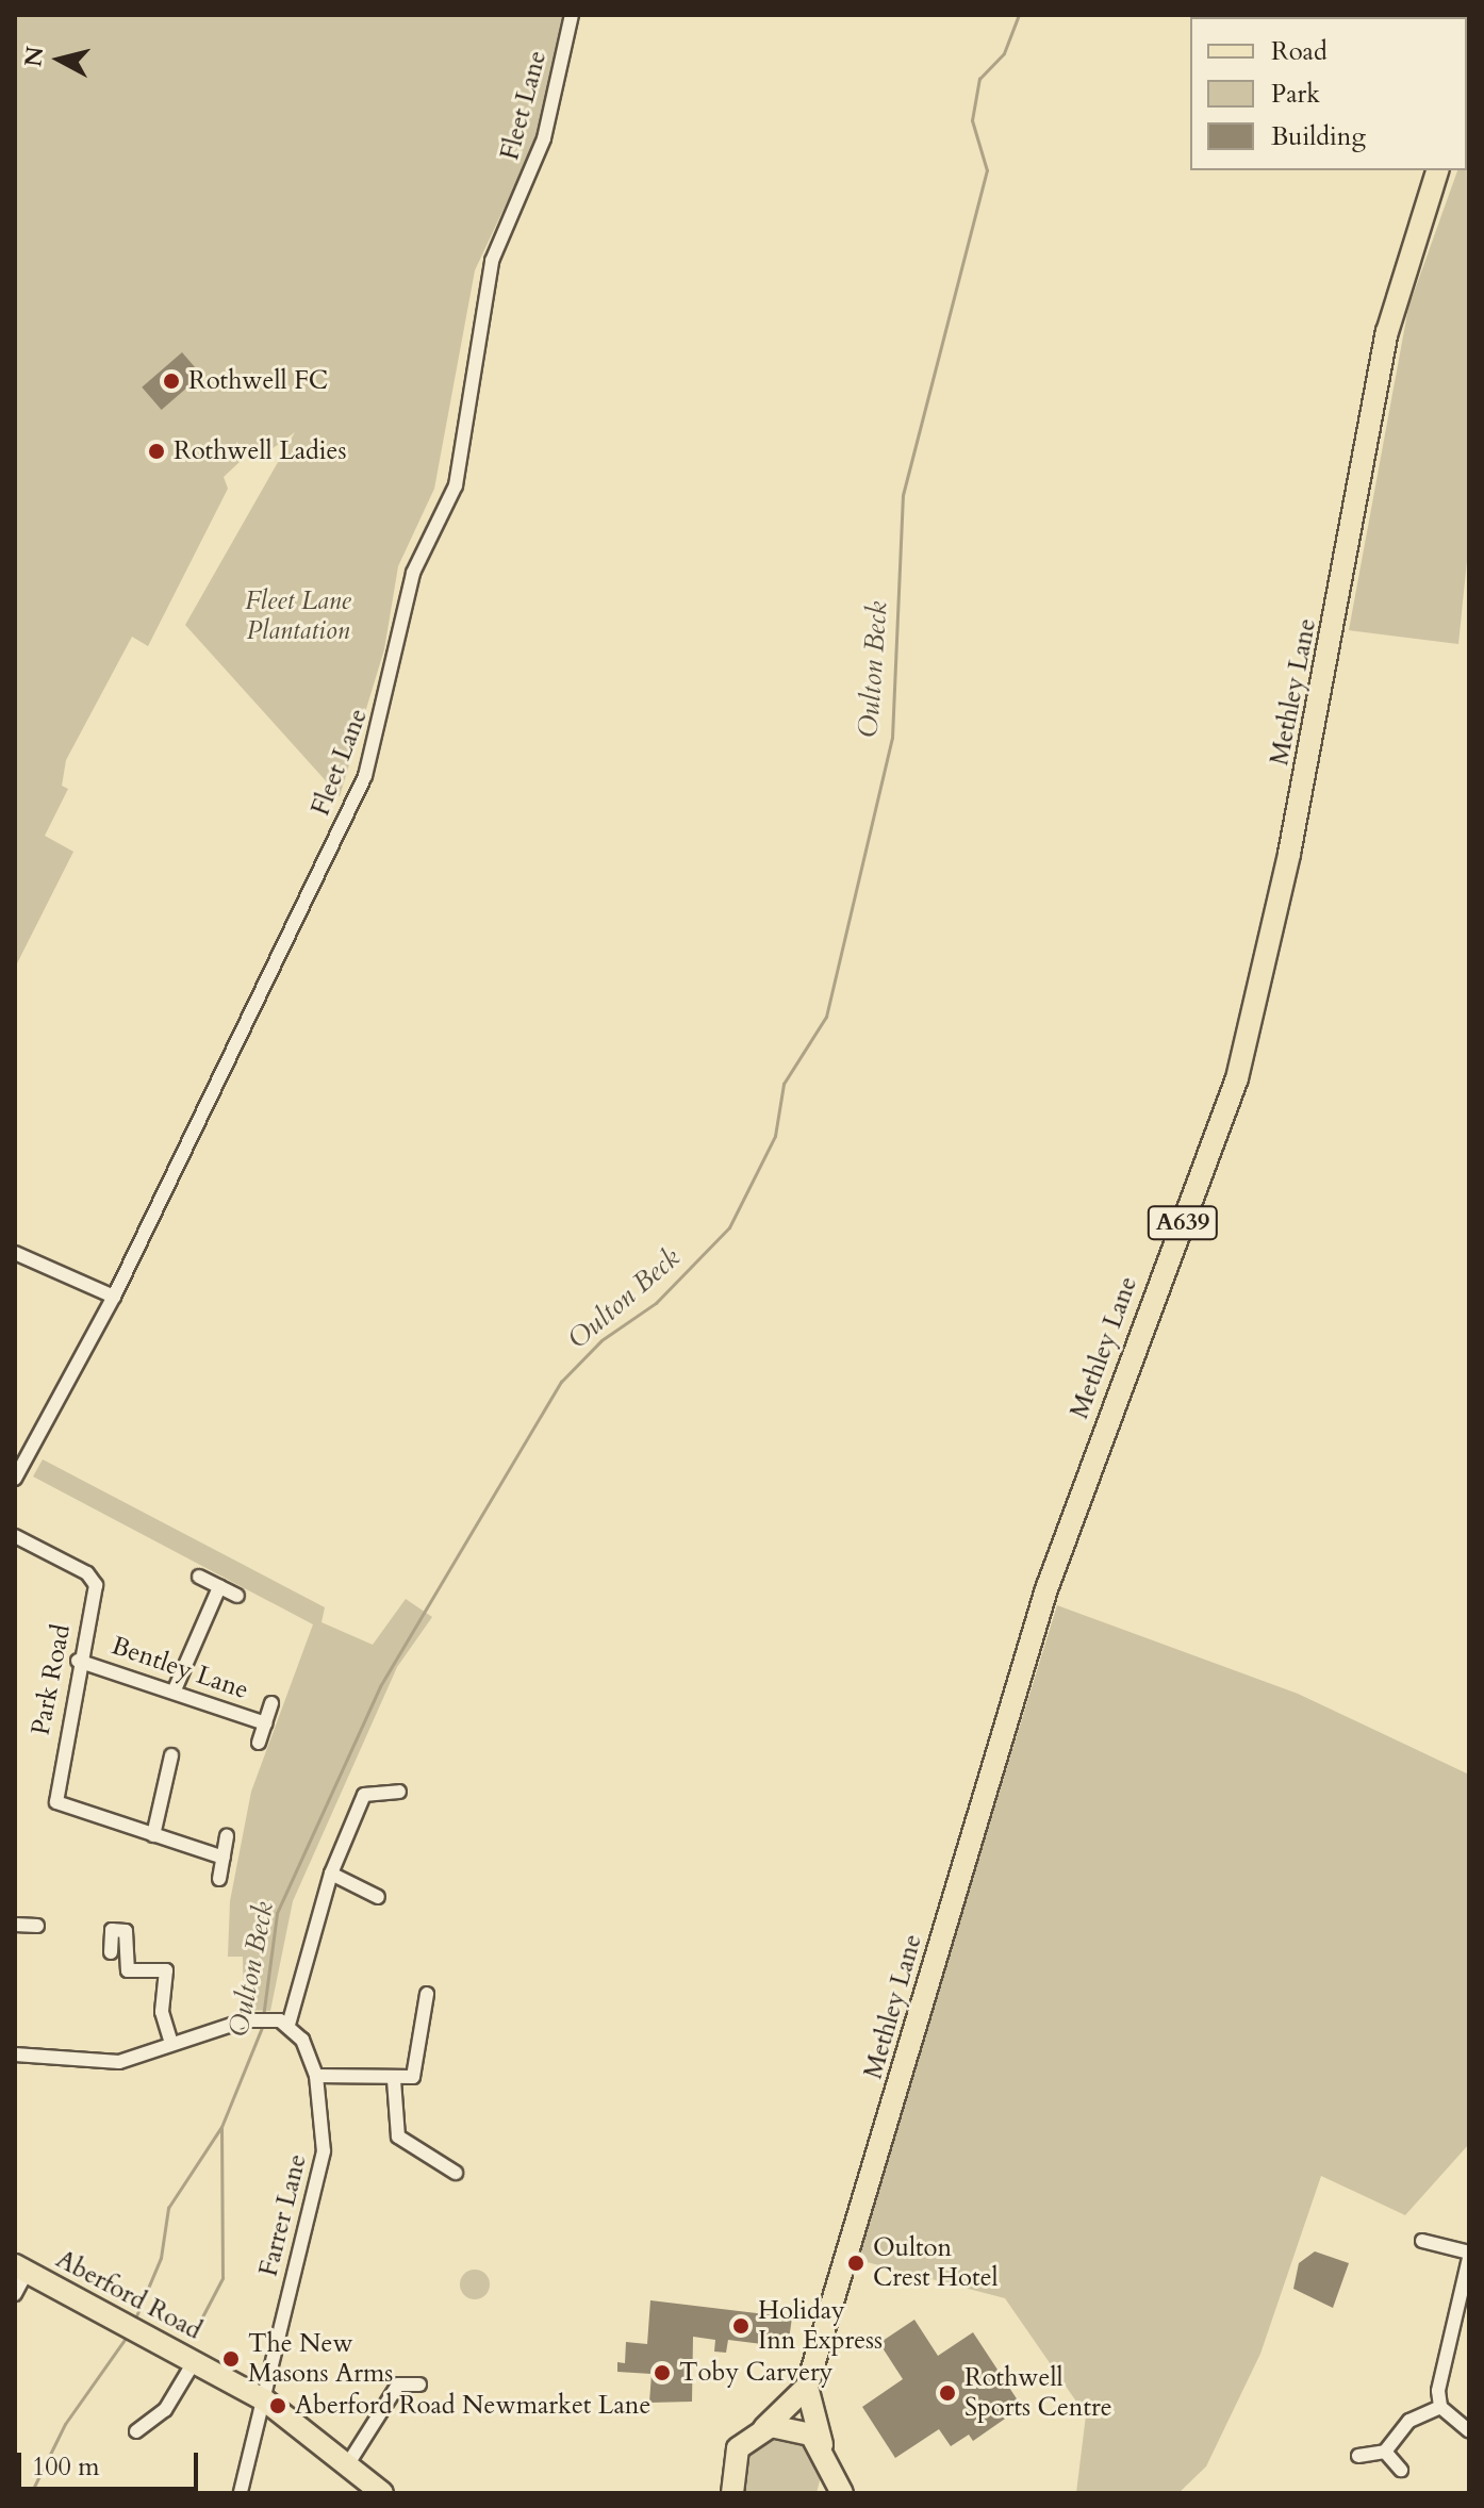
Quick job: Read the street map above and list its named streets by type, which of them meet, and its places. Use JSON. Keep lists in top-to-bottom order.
{
  "streets": {
    "main road": ["Methley Lane", "A639", "Aberford Road"],
    "street": [
      "Fleet Lane",
      "Bentley Lane",
      "Park Road",
      "Farrer Lane"
    ]
  },
  "crossings": [
    ["Bentley Lane", "Park Road"],
    ["Farrer Lane", "Aberford Road"]
  ],
  "water": ["Oulton Beck"],
  "parks": ["Fleet Lane Plantation"],
  "places": [
    "Rothwell FC",
    "Rothwell Ladies",
    "Oulton Crest Hotel",
    "Holiday Inn Express",
    "The New Masons Arms",
    "Toby Carvery",
    "Rothwell Sports Centre",
    "Aberford Road Newmarket Lane"
  ],
  "legend": ["Road", "Park", "Building"],
  "scale_bar": "100 m",
  "north": "left"
}
